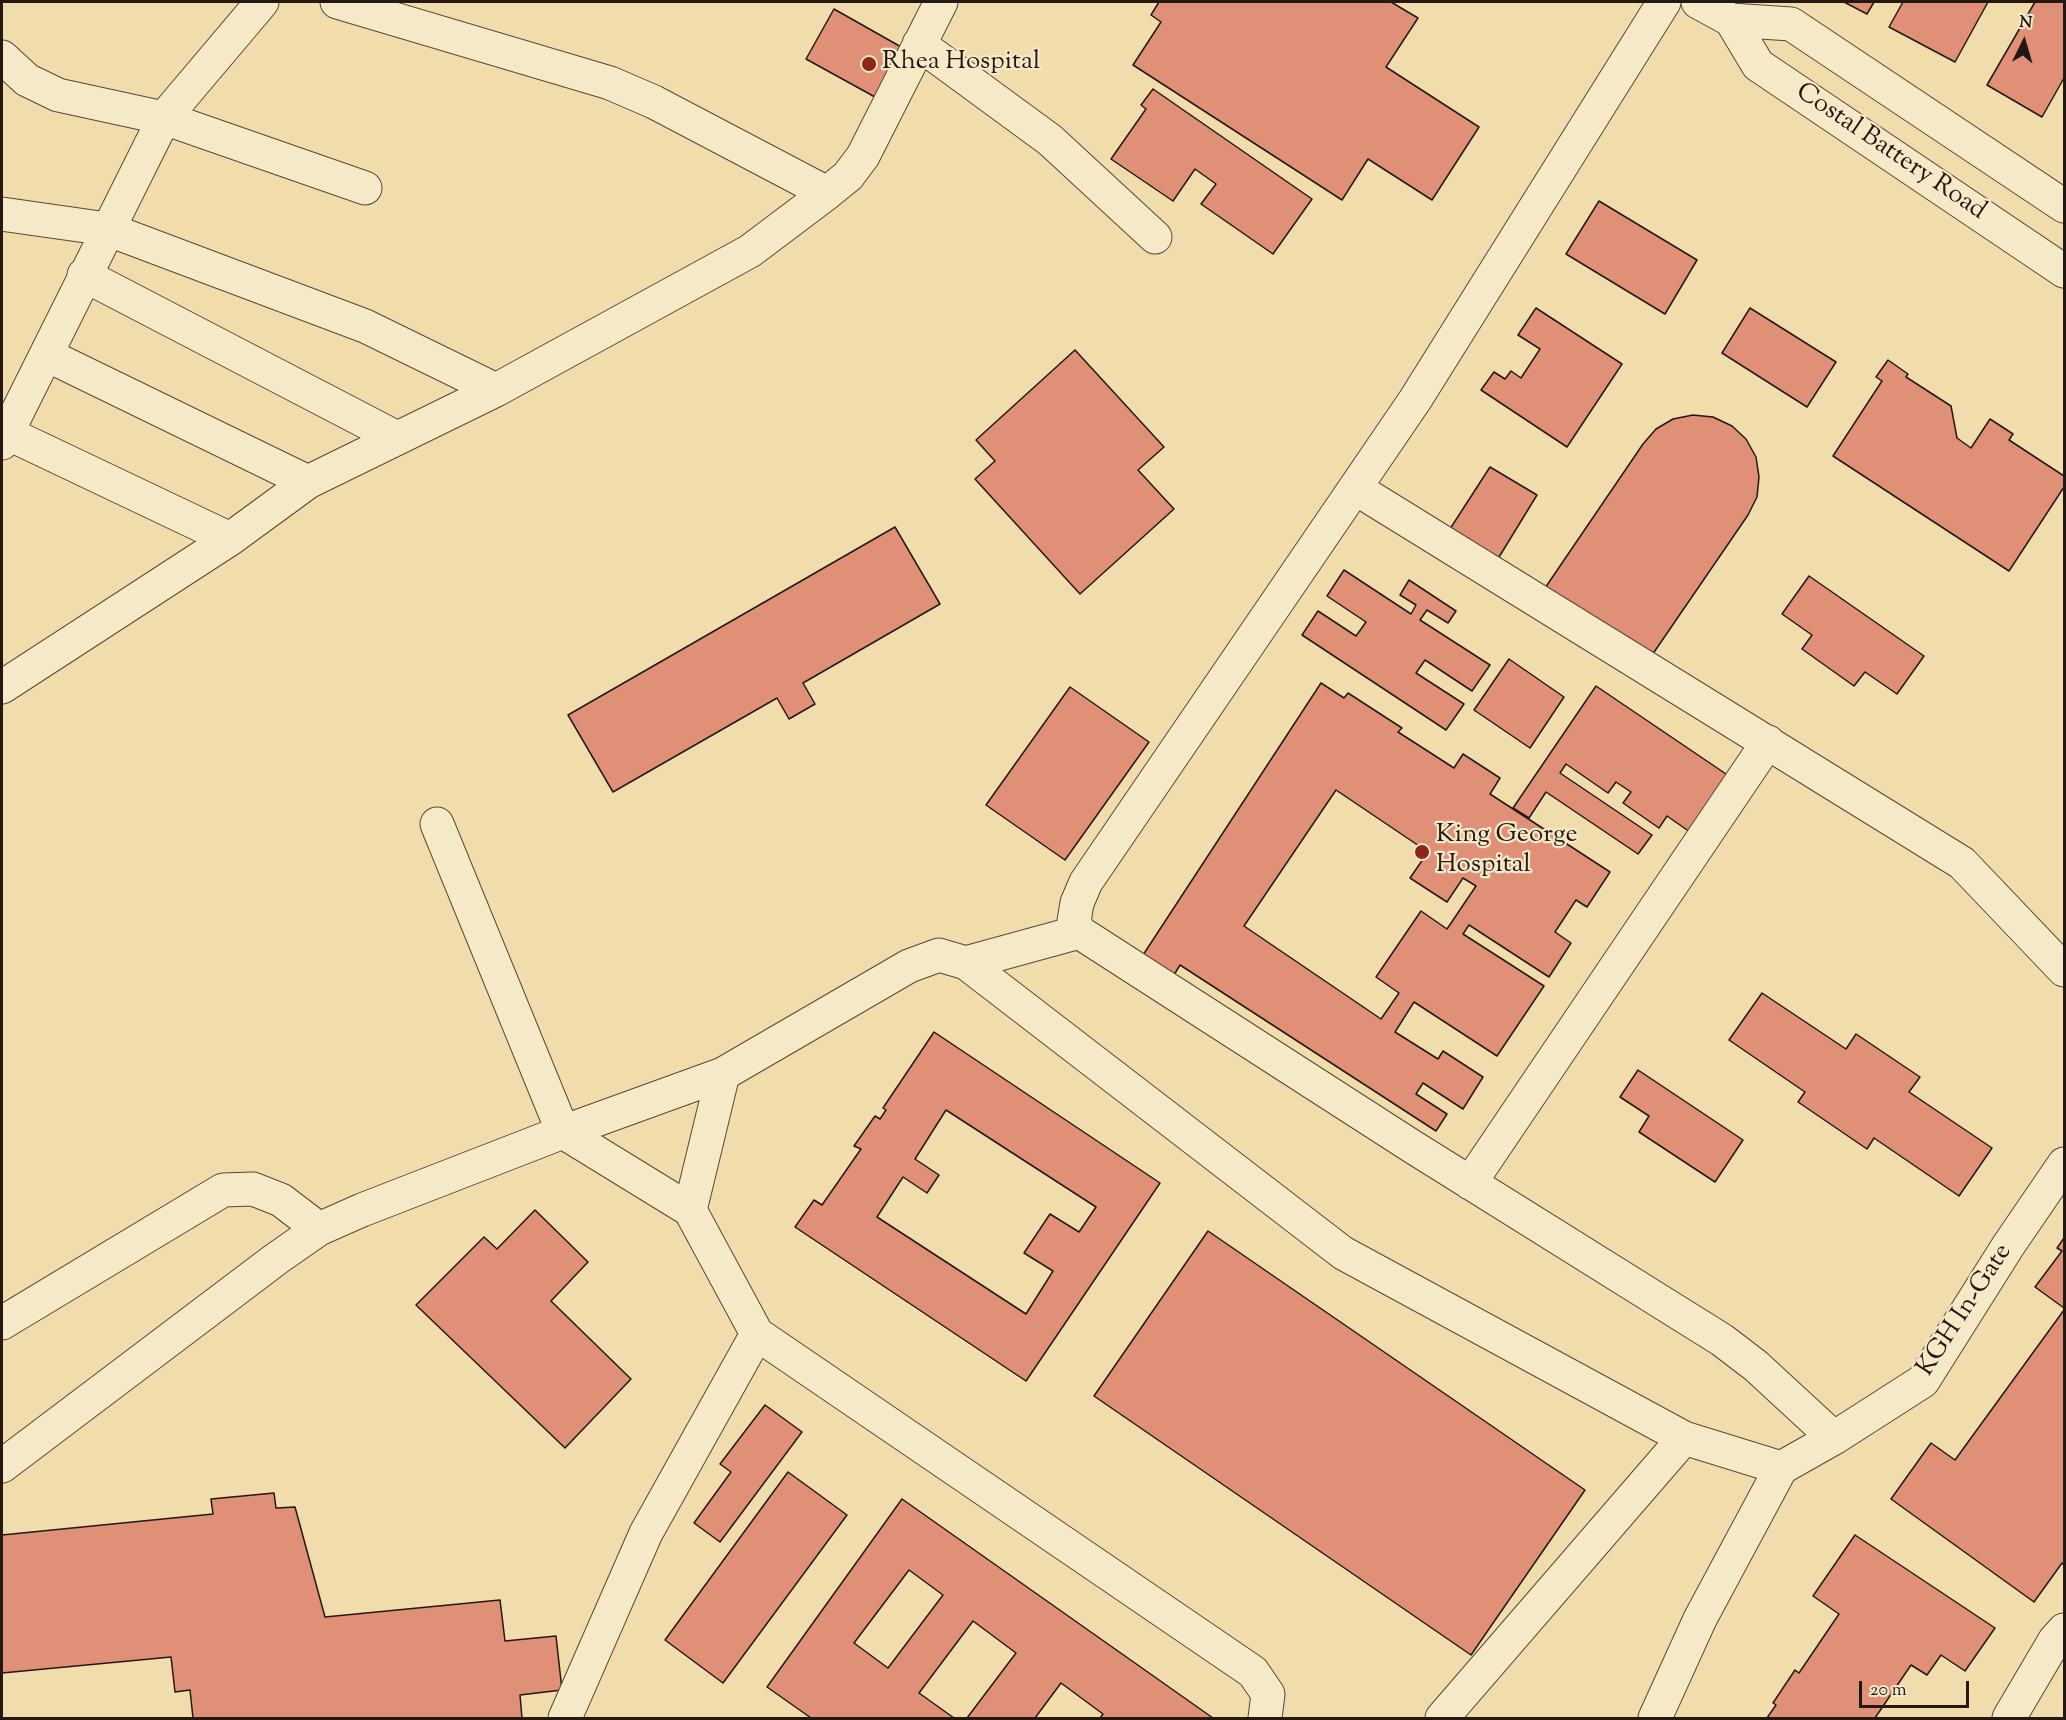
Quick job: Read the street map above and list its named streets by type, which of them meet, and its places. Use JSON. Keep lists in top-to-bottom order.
{
  "streets": {
    "street": ["Costal Battery Road", "KGH In-Gate"]
  },
  "places": ["Rhea Hospital", "King George Hospital"],
  "scale_bar": "20 m",
  "north": "top"
}
